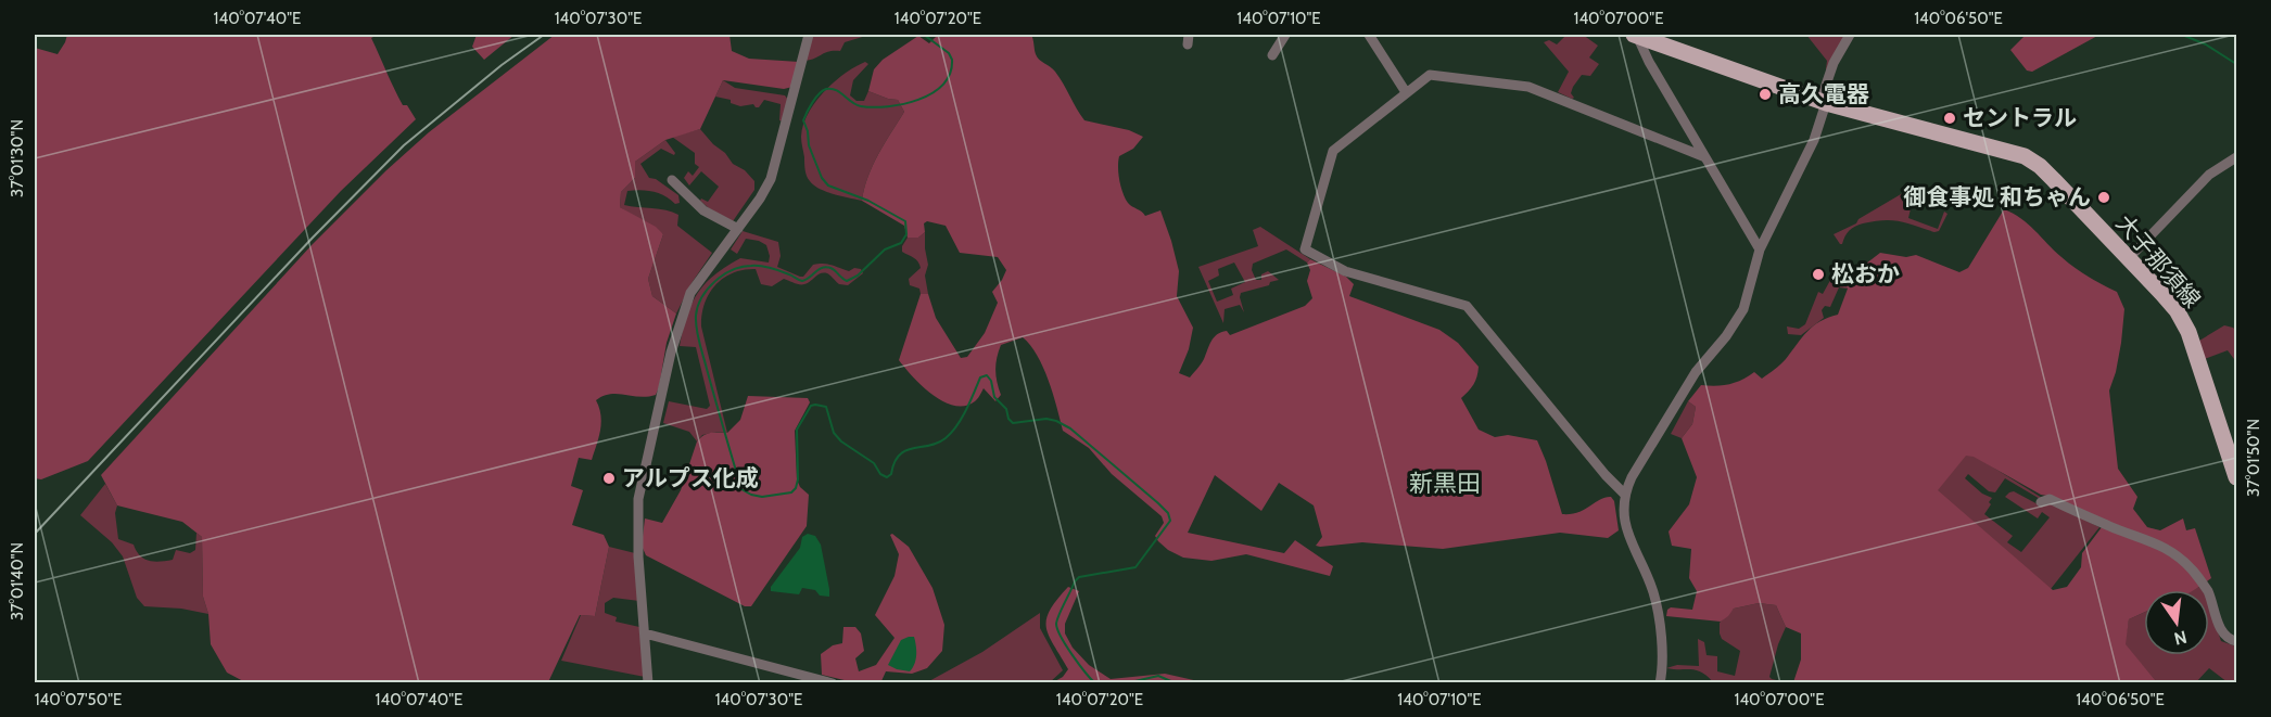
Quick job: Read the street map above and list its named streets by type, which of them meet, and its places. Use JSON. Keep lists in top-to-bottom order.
{
  "streets": {
    "main road": ["大子那須線"]
  },
  "districts": ["新黒田"],
  "places": [
    "高久電器",
    "セントラル",
    "御食事処 和ちゃん",
    "松おか",
    "アルプス化成"
  ],
  "north": "bottom",
  "coordinates": [
    "140°07'40\"E",
    "140°07'30\"E",
    "140°07'20\"E",
    "140°07'10\"E",
    "140°07'00\"E",
    "140°06'50\"E",
    "37°01'30\"N",
    "37°01'50\"N",
    "37°01'40\"N",
    "140°07'50\"E"
  ]
}
